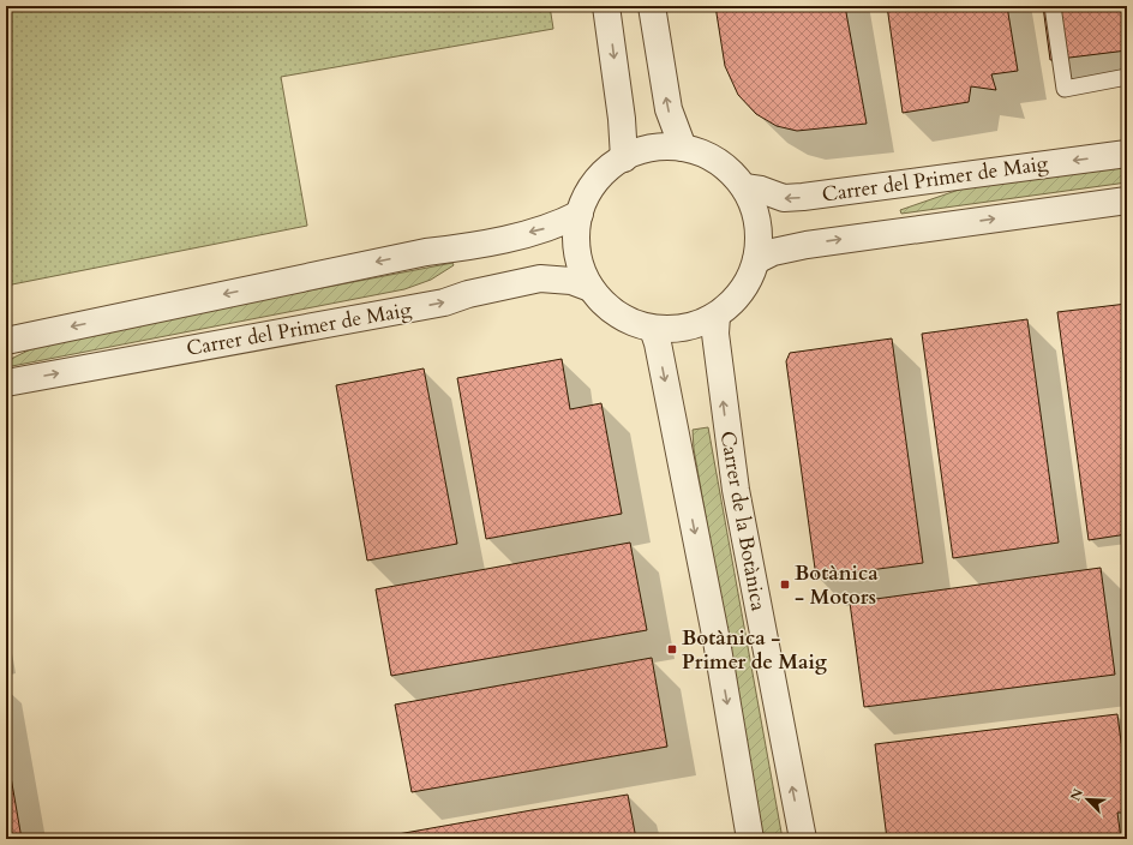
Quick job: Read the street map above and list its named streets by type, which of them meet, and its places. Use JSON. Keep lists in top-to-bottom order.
{
  "streets": {
    "street": ["Carrer del Primer de Maig", "Carrer de la Botànica"]
  },
  "places": {
    "transit": ["Botànica - Motors", "Botànica - Primer de Maig"]
  },
  "north": "top left"
}
